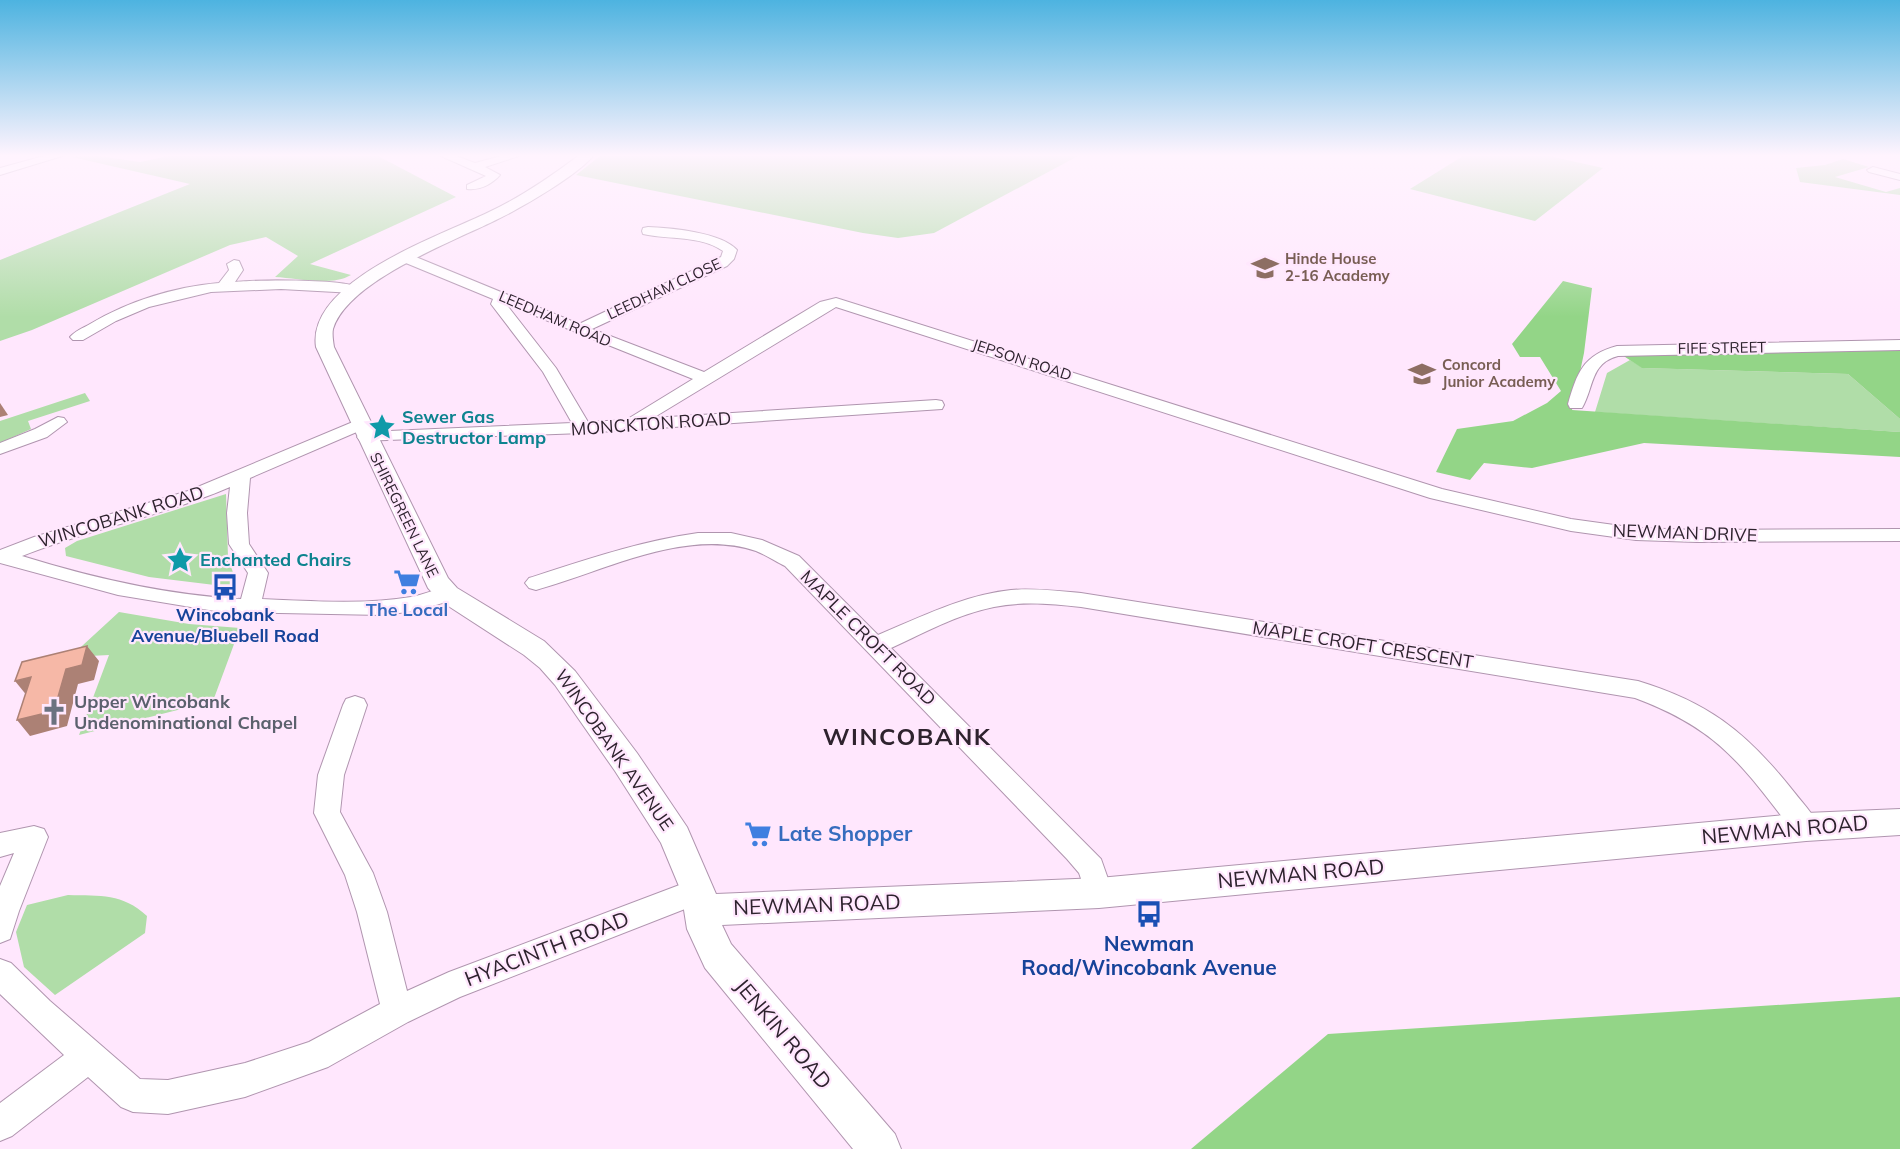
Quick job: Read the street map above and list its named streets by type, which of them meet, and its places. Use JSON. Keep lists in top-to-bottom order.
{
  "streets": {
    "street": [
      "LEEDHAM CLOSE",
      "LEEDHAM ROAD",
      "FIFE STREET",
      "JEPSON ROAD",
      "MONCKTON ROAD",
      "SHIREGREEN LANE",
      "WINCOBANK ROAD",
      "NEWMAN DRIVE",
      "MAPLE CROFT ROAD",
      "MAPLE CROFT CRESCENT",
      "WINCOBANK AVENUE",
      "NEWMAN ROAD",
      "HYACINTH ROAD",
      "JENKIN ROAD"
    ]
  },
  "crossings": [
    ["LEEDHAM CLOSE", "LEEDHAM ROAD"],
    ["LEEDHAM ROAD", "JEPSON ROAD"],
    ["LEEDHAM ROAD", "SHIREGREEN LANE"],
    ["JEPSON ROAD", "MONCKTON ROAD"],
    ["JEPSON ROAD", "NEWMAN DRIVE"],
    ["MONCKTON ROAD", "SHIREGREEN LANE"],
    ["MONCKTON ROAD", "WINCOBANK ROAD"],
    ["SHIREGREEN LANE", "WINCOBANK ROAD"],
    ["SHIREGREEN LANE", "WINCOBANK AVENUE"],
    ["MAPLE CROFT ROAD", "MAPLE CROFT CRESCENT"],
    ["MAPLE CROFT ROAD", "NEWMAN ROAD"],
    ["MAPLE CROFT CRESCENT", "NEWMAN ROAD"],
    ["WINCOBANK AVENUE", "NEWMAN ROAD"],
    ["WINCOBANK AVENUE", "HYACINTH ROAD"],
    ["WINCOBANK AVENUE", "JENKIN ROAD"],
    ["NEWMAN ROAD", "HYACINTH ROAD"],
    ["NEWMAN ROAD", "JENKIN ROAD"],
    ["HYACINTH ROAD", "JENKIN ROAD"]
  ],
  "districts": ["WINCOBANK"],
  "places": {
    "school or university": ["Hinde House 2-16 Academy", "Concord Junior Academy"],
    "place": ["Sewer Gas Destructor Lamp", "Enchanted Chairs"],
    "supermarket": ["The Local", "Late Shopper"],
    "bus stop": ["Wincobank Avenue/Bluebell Road", "Newman Road/Wincobank Avenue"],
    "church": ["Upper Wincobank Undenominational Chapel"]
  }
}
